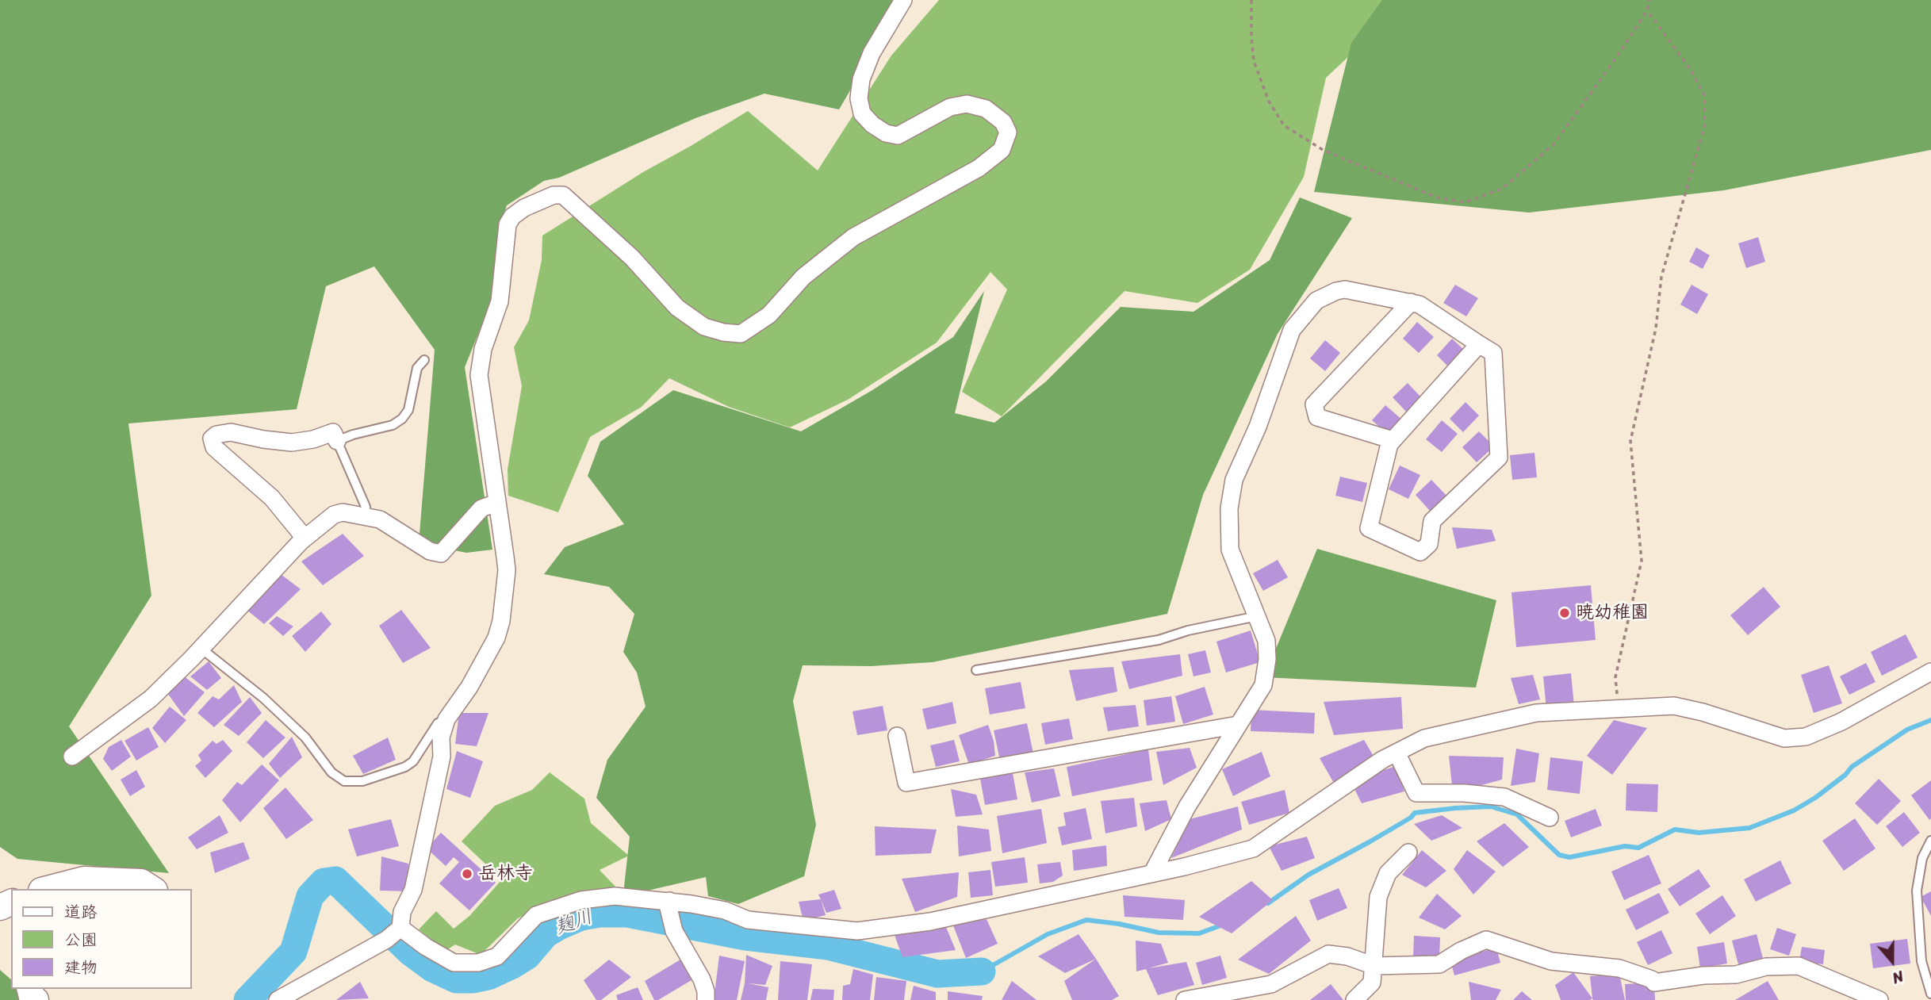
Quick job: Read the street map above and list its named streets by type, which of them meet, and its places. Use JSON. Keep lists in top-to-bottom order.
{
  "water": ["麹川"],
  "places": ["暁幼稚園", "岳林寺"],
  "legend": ["道路", "公園", "建物"],
  "north": "bottom"
}
